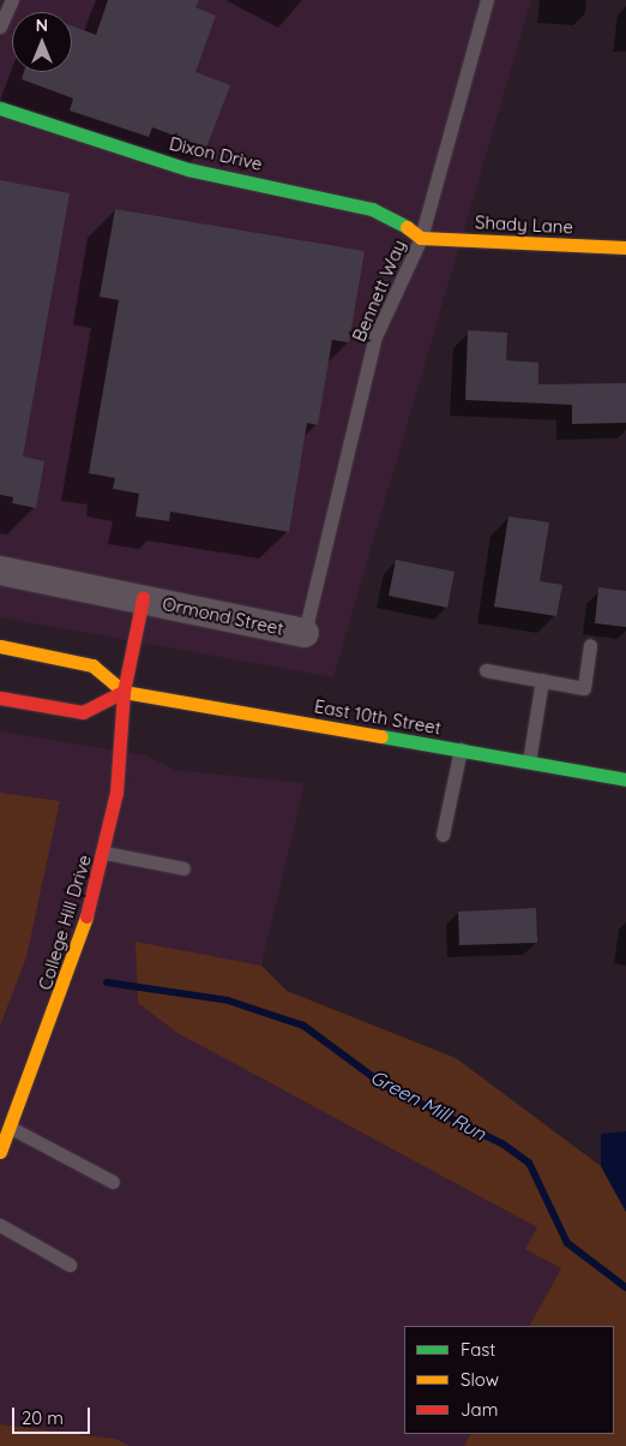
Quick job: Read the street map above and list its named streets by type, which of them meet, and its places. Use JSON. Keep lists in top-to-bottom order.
{
  "streets": {
    "street": [
      "Dixon Drive",
      "Shady Lane",
      "Ormond Street",
      "East 10th Street",
      "College Hill Drive"
    ],
    "lane": ["Bennett Way"]
  },
  "crossings": [
    ["Dixon Drive", "Shady Lane"],
    ["Dixon Drive", "Bennett Way"],
    ["Shady Lane", "Bennett Way"],
    ["Bennett Way", "Ormond Street"],
    ["Ormond Street", "East 10th Street"],
    ["Ormond Street", "College Hill Drive"],
    ["East 10th Street", "College Hill Drive"]
  ],
  "water": ["Green Mill Run"],
  "legend": ["Fast", "Slow", "Jam"],
  "scale_bar": "20 m",
  "north": "top"
}
